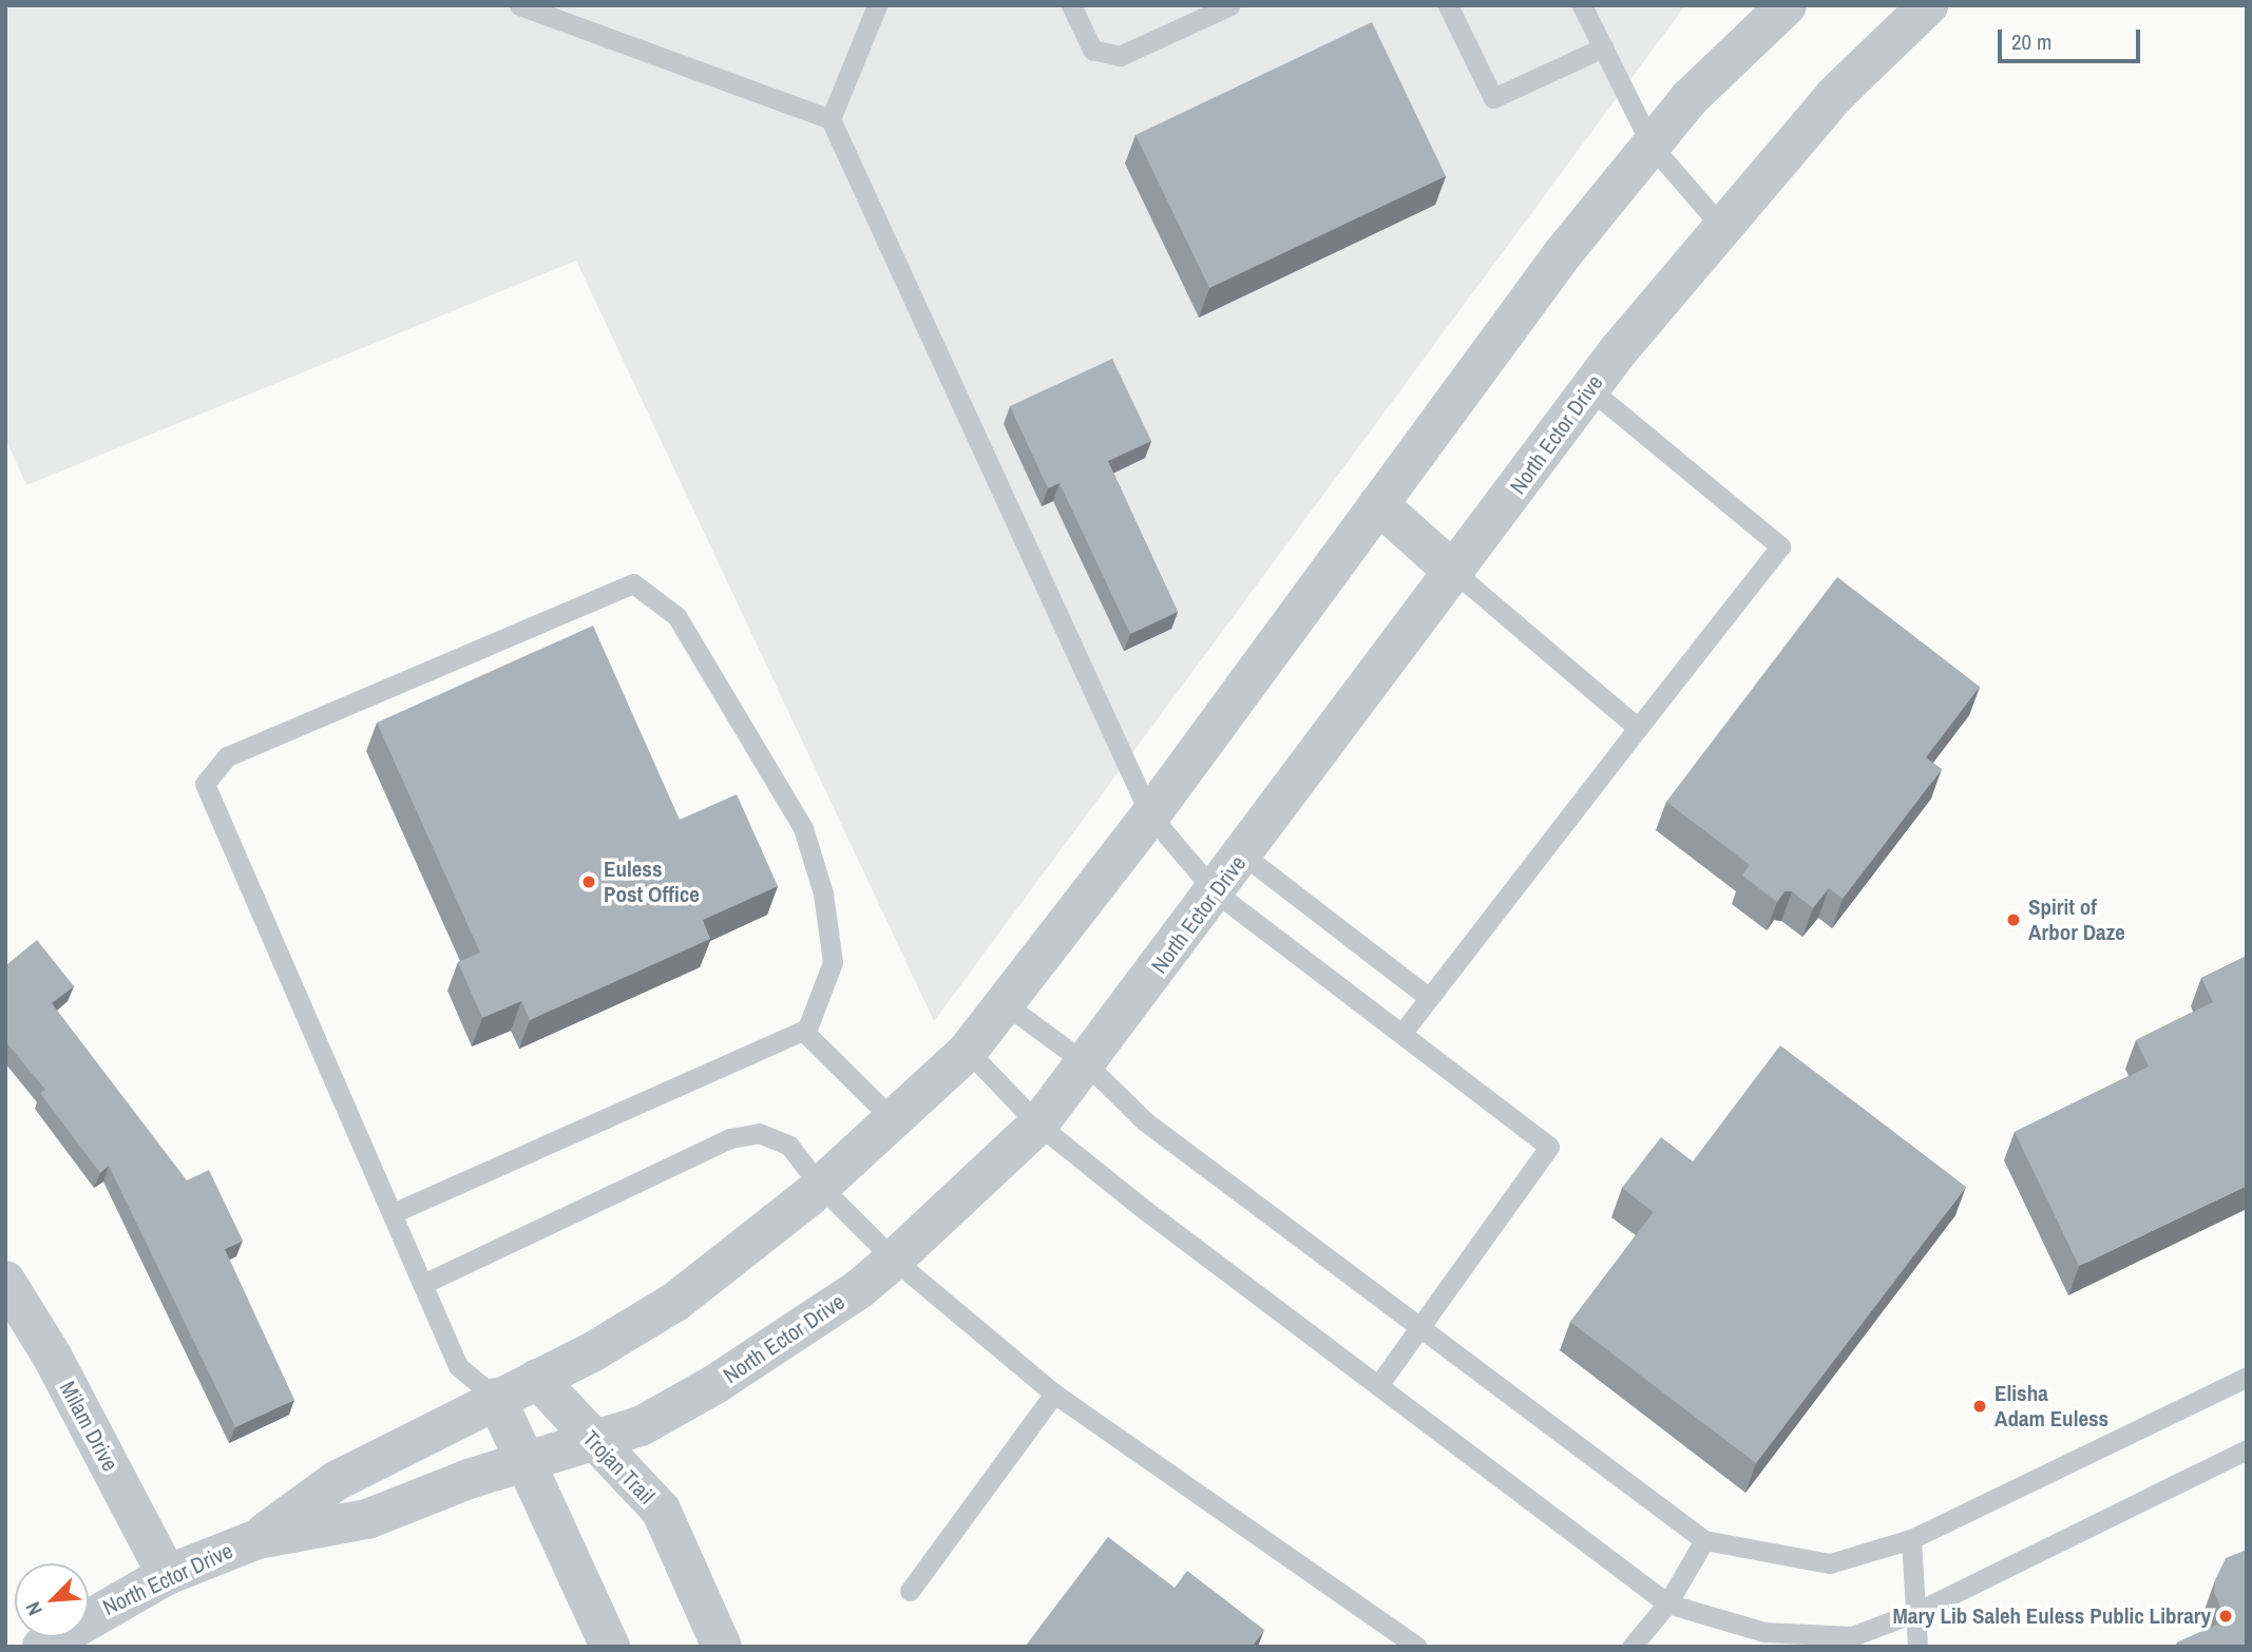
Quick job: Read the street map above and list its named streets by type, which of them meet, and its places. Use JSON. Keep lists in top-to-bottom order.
{
  "streets": {
    "street": ["North Ector Drive", "Milam Drive", "Trojan Trail"]
  },
  "crossings": [
    ["North Ector Drive", "Milam Drive"],
    ["North Ector Drive", "Trojan Trail"]
  ],
  "places": [
    "Euless Post Office",
    "Spirit of Arbor Daze",
    "Elisha Adam Euless",
    "Mary Lib Saleh Euless Public Library"
  ],
  "scale_bar": "20 m",
  "north": "bottom left"
}
